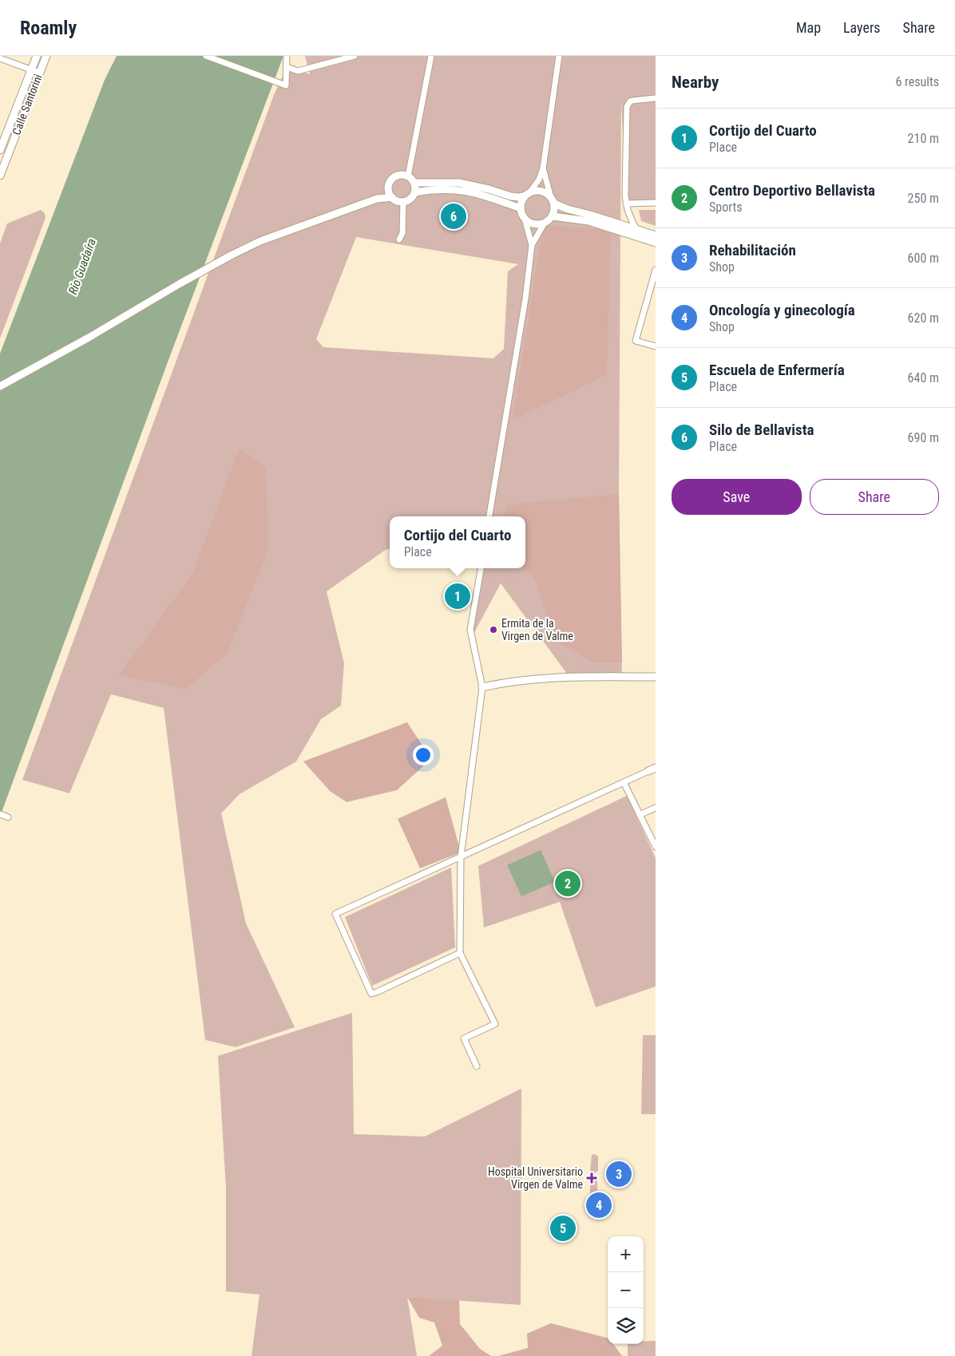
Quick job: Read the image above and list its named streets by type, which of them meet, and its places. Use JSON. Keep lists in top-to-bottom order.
{
  "streets": {
    "street": ["Calle Santorini"]
  },
  "water": ["Río Guadaíra"],
  "places": {
    "other": ["Ermita de la Virgen de Valme"],
    "health": ["Hospital Universitario Virgen de Valme"]
  },
  "page": {
    "header": "Roamly",
    "nav": ["Map", "Layers", "Share"],
    "heading": ["Nearby", "6 results"],
    "list": [
      {
        "mark": "1",
        "name": "Cortijo del Cuarto",
        "note": "Place",
        "value": "210 m"
      },
      {
        "mark": "2",
        "name": "Centro Deportivo Bellavista",
        "note": "Sports",
        "value": "250 m"
      },
      {
        "mark": "3",
        "name": "Rehabilitación",
        "note": "Shop",
        "value": "600 m"
      },
      {
        "mark": "4",
        "name": "Oncología y ginecología",
        "note": "Shop",
        "value": "620 m"
      },
      {
        "mark": "5",
        "name": "Escuela de Enfermería",
        "note": "Place",
        "value": "640 m"
      },
      {
        "mark": "6",
        "name": "Silo de Bellavista",
        "note": "Place",
        "value": "690 m"
      }
    ],
    "pins": [
      "6",
      "1",
      "2",
      "3",
      "4",
      "5"
    ],
    "buttons": ["Save", "Share"],
    "popup": ["Cortijo del Cuarto", "Place"],
    "map_buttons": ["+", "−"]
  }
}
